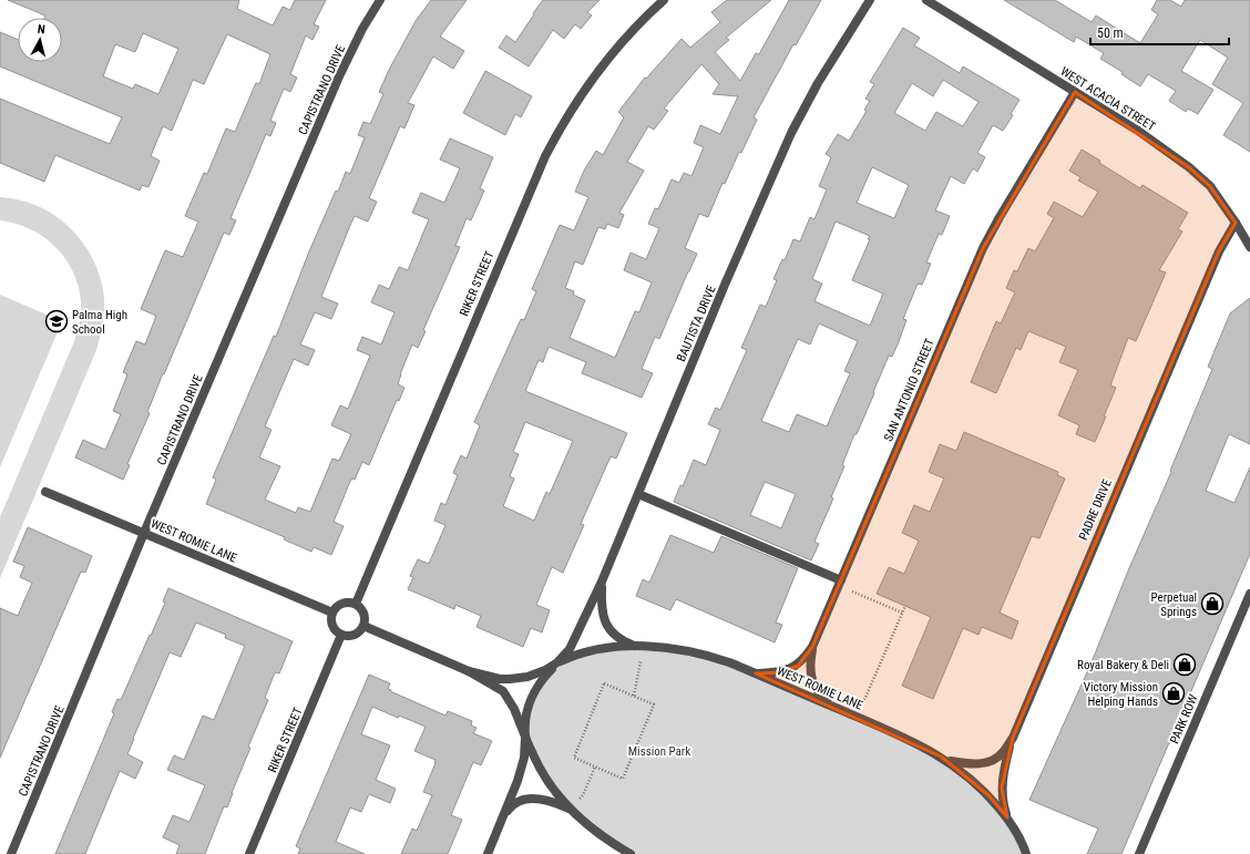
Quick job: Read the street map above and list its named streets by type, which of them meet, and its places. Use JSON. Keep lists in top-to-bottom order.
{
  "streets": {
    "street": [
      "CAPISTRANO DRIVE",
      "WEST ACACIA STREET",
      "RIKER STREET",
      "BAUTISTA DRIVE",
      "SAN ANTONIO STREET",
      "PADRE DRIVE",
      "WEST ROMIE LANE",
      "PARK ROW"
    ]
  },
  "crossings": [
    ["CAPISTRANO DRIVE", "WEST ROMIE LANE"],
    ["WEST ACACIA STREET", "SAN ANTONIO STREET"],
    ["WEST ACACIA STREET", "PADRE DRIVE"],
    ["RIKER STREET", "WEST ROMIE LANE"],
    ["BAUTISTA DRIVE", "WEST ROMIE LANE"],
    ["SAN ANTONIO STREET", "WEST ROMIE LANE"],
    ["PADRE DRIVE", "WEST ROMIE LANE"]
  ],
  "parks": ["Mission Park"],
  "places": {
    "school or university": ["Palma High School"],
    "shop": ["Perpetual Springs", "Royal Bakery & Deli", "Victory Mission Helping Hands"]
  },
  "scale_bar": "50 m",
  "north": "top"
}
